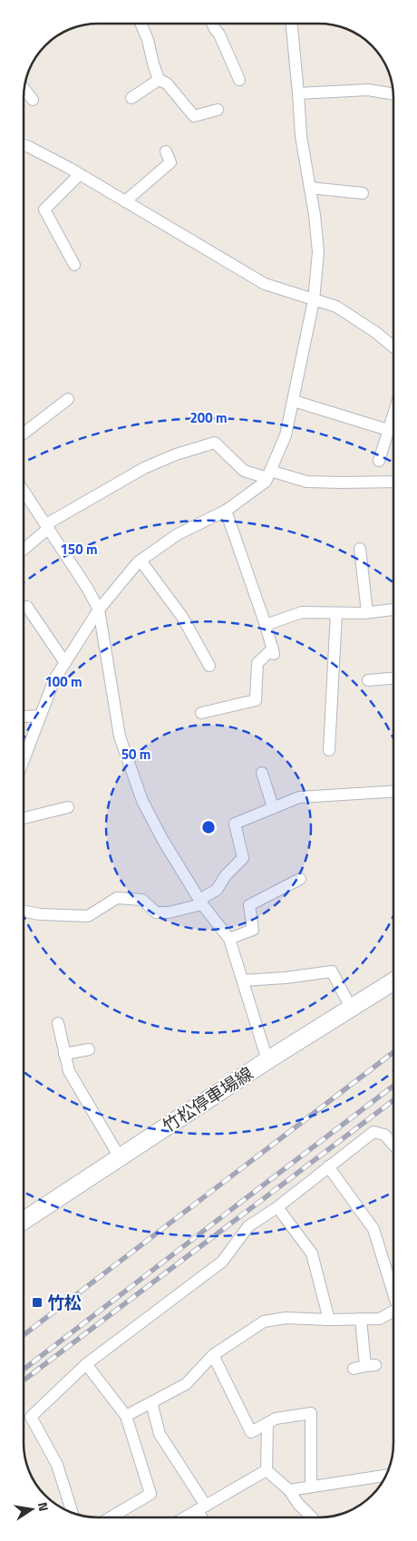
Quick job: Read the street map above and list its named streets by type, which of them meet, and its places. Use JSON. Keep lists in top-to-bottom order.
{
  "streets": {
    "main road": ["竹松停車場線"]
  },
  "places": {
    "transit": ["竹松"]
  },
  "north": "right",
  "rings": [
    "200 m",
    "150 m",
    "100 m",
    "50 m"
  ]
}
